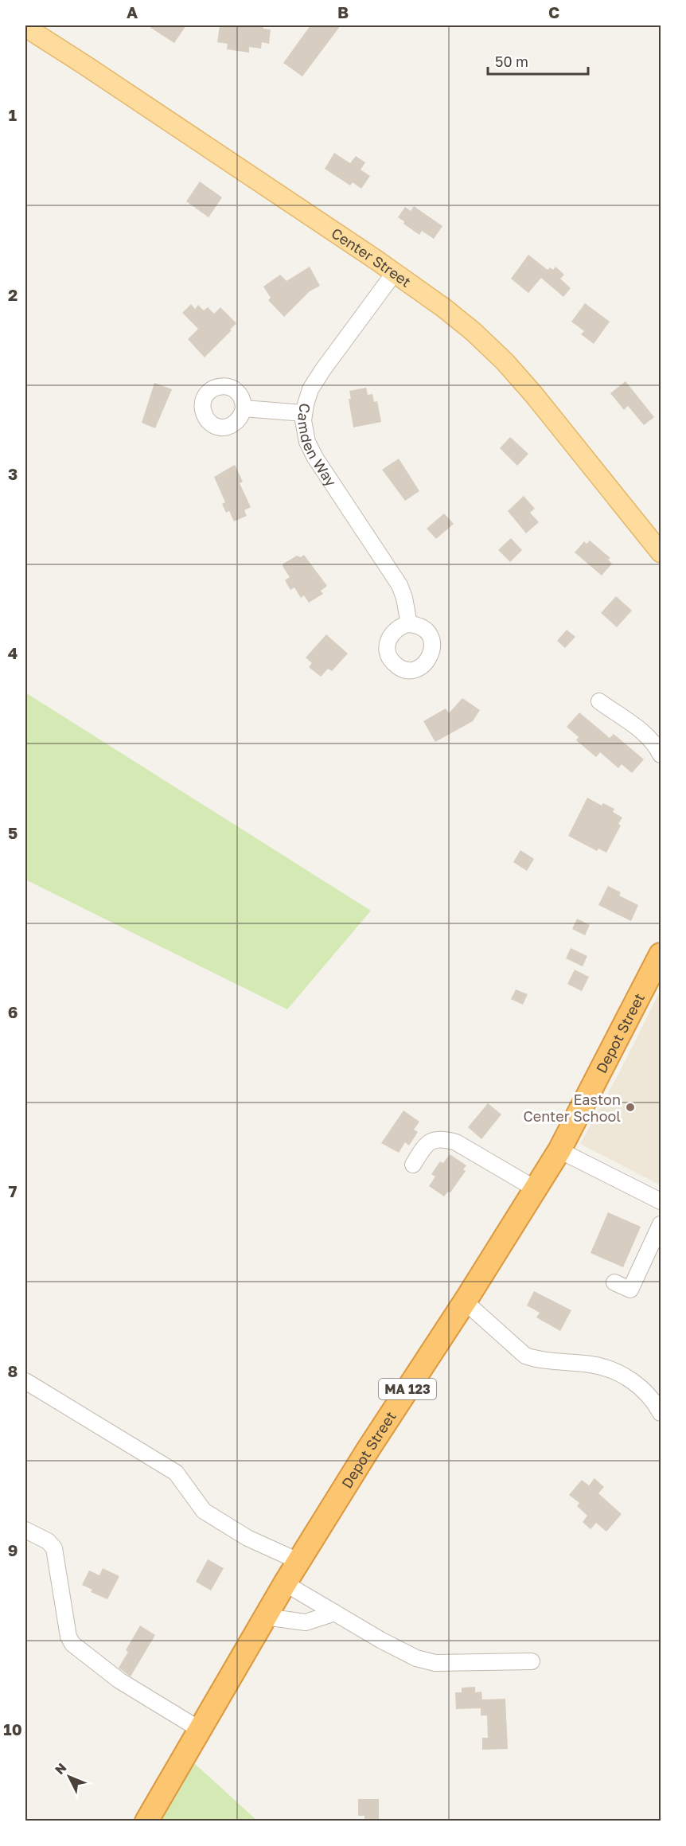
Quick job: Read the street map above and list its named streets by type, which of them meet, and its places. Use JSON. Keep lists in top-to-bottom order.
{
  "streets": {
    "highway": ["Depot Street", "MA 123"],
    "main road": ["Center Street"],
    "street": ["Camden Way"]
  },
  "crossings": [
    ["Center Street", "Camden Way"]
  ],
  "places": ["Easton Center School"],
  "scale_bar": "50 m",
  "north": "top left",
  "grid": {
    "columns": ["A", "B", "C"],
    "rows": [
      "1",
      "2",
      "3",
      "4",
      "5",
      "6",
      "7",
      "8",
      "9",
      "10"
    ]
  }
}
